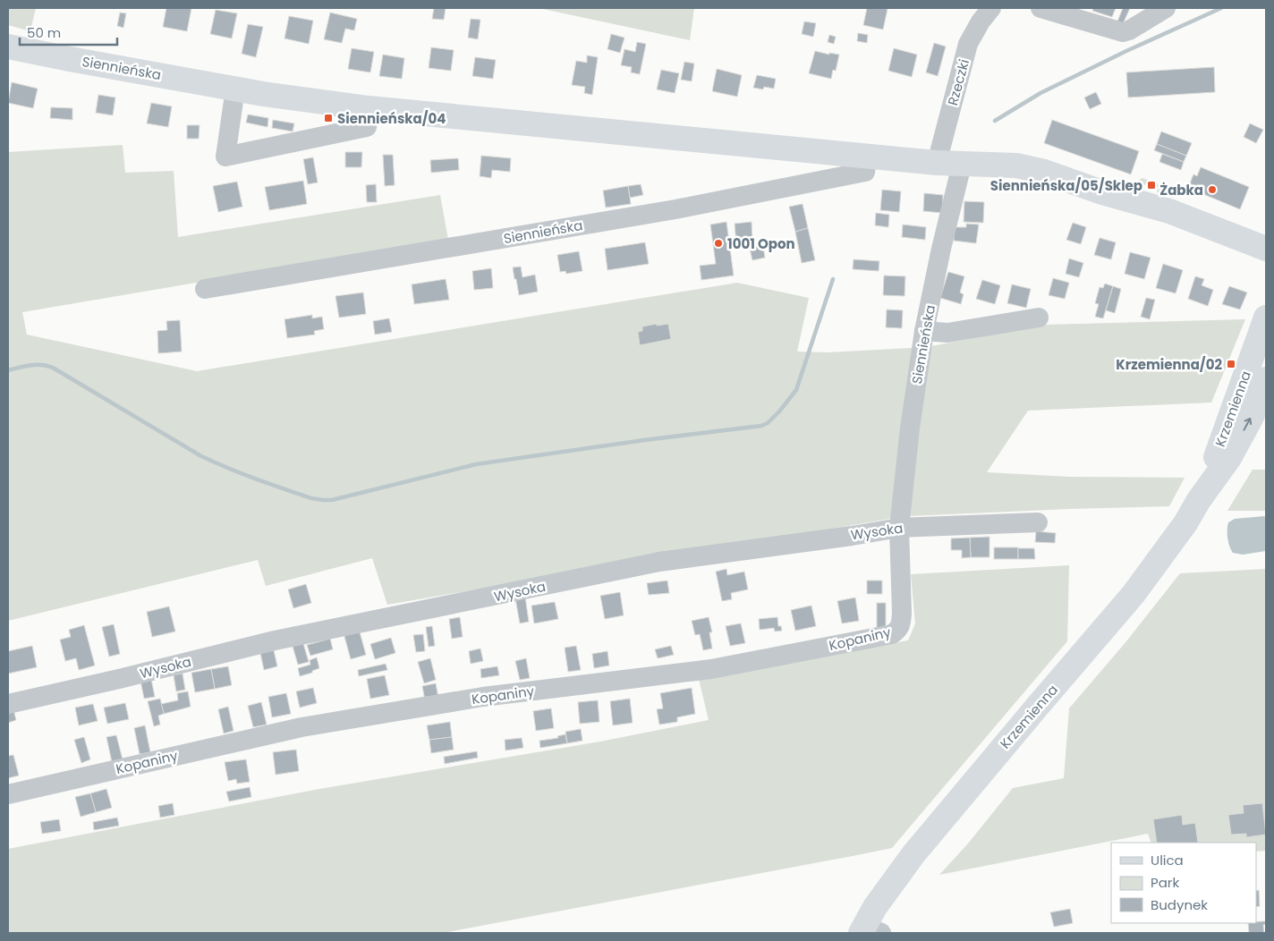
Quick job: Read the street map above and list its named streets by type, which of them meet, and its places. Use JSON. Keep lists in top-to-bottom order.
{
  "streets": {
    "main road": ["Siennieńska", "Krzemienna"],
    "street": ["Rzeczki", "Wysoka", "Kopaniny"]
  },
  "crossings": [
    ["Siennieńska", "Rzeczki"],
    ["Siennieńska", "Wysoka"],
    ["Siennieńska", "Kopaniny"],
    ["Wysoka", "Kopaniny"]
  ],
  "places": {
    "transit": ["Siennieńska/04", "Siennieńska/05/Sklep", "Krzemienna/02"],
    "other": ["Żabka", "1001 Opon"]
  },
  "legend": ["Ulica", "Park", "Budynek"],
  "scale_bar": "50 m"
}
